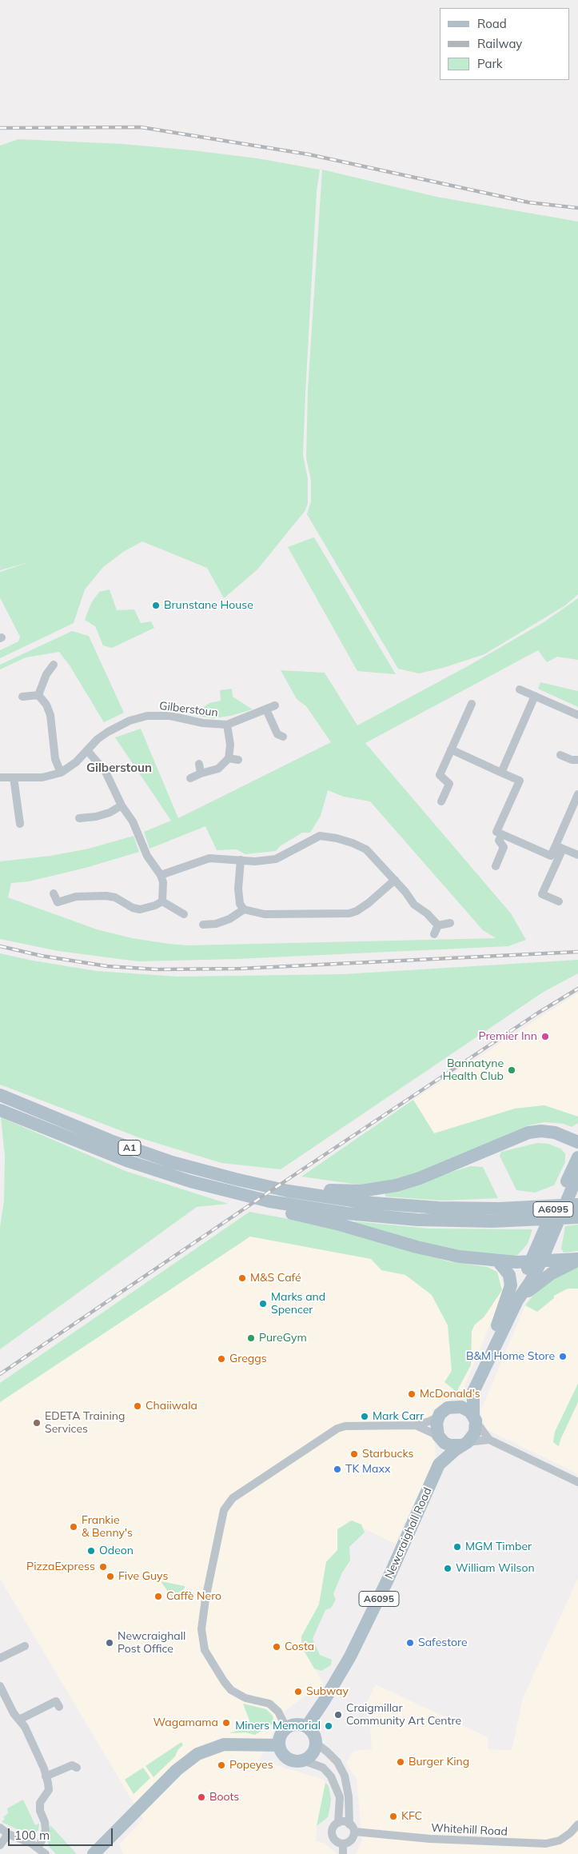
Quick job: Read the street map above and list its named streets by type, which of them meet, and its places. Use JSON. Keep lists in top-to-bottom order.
{
  "streets": {
    "main road": ["A1", "A6095", "Newcraighall Road"],
    "street": ["Gilberstoun", "Whitehill Road"]
  },
  "districts": ["Gilberstoun"],
  "places": [
    "Brunstane House",
    "Premier Inn",
    "Bannatyne Health Club",
    "M&S Café",
    "Marks and Spencer",
    "PureGym",
    "B&M Home Store",
    "Greggs",
    "McDonald's",
    "Chaiiwala",
    "Mark Carr",
    "EDETA Training Services",
    "Starbucks",
    "TK Maxx",
    "Frankie & Benny's",
    "MGM Timber",
    "Odeon",
    "PizzaExpress",
    "William Wilson",
    "Five Guys",
    "Caffè Nero",
    "Newcraighall Post Office",
    "Safestore",
    "Costa",
    "Subway",
    "Craigmillar Community Art Centre",
    "Wagamama",
    "Miners Memorial",
    "Burger King",
    "Popeyes",
    "Boots",
    "KFC"
  ],
  "legend": ["Road", "Railway", "Park"],
  "scale_bar": "100 m"
}
